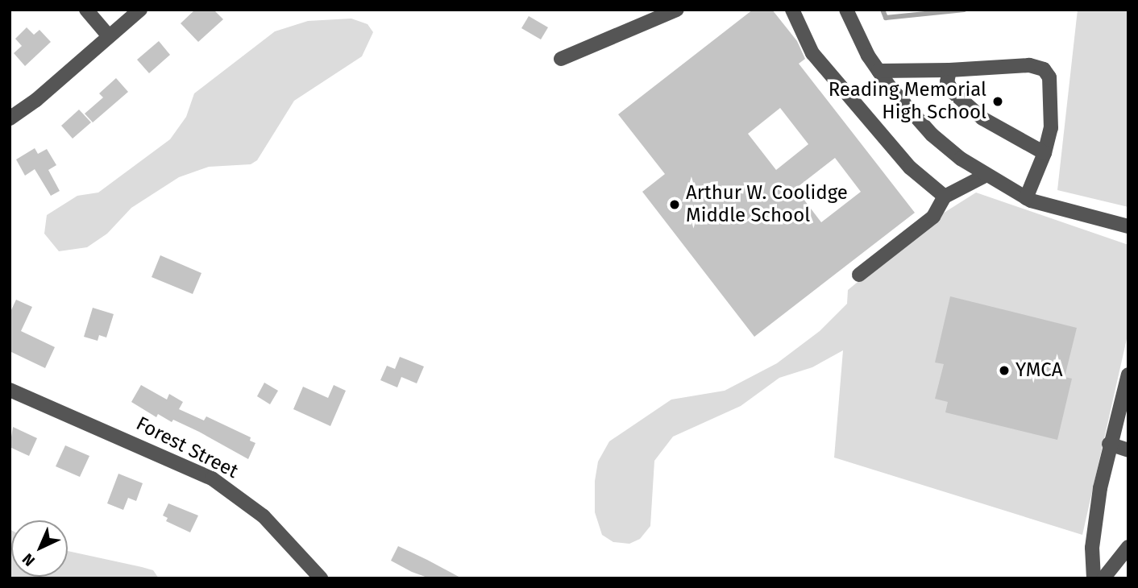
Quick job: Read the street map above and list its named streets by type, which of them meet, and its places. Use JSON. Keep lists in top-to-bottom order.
{
  "streets": {
    "street": ["Forest Street"]
  },
  "places": ["Reading Memorial High School", "Arthur W. Coolidge Middle School", "YMCA"],
  "north": "bottom left"
}
